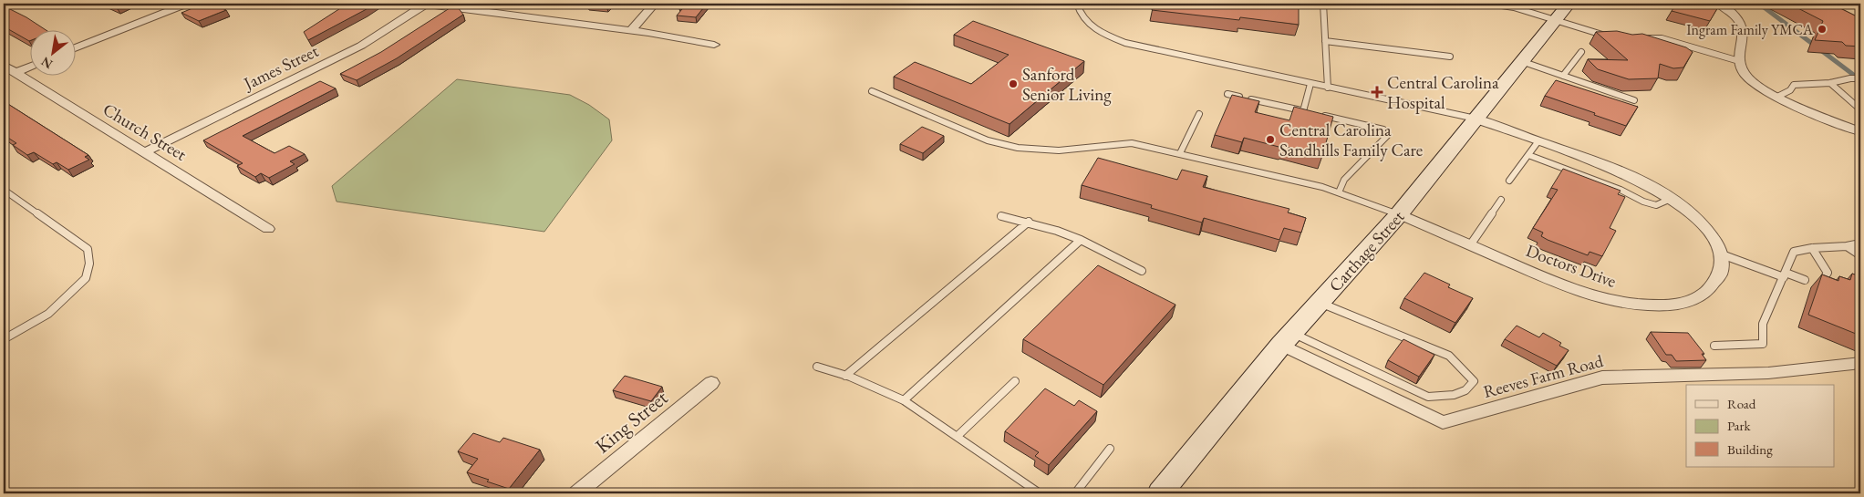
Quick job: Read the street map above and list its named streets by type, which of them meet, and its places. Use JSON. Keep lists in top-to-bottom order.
{
  "streets": {
    "main road": ["Carthage Street"],
    "street": [
      "James Street",
      "Church Street",
      "Doctors Drive",
      "Reeves Farm Road",
      "King Street"
    ]
  },
  "crossings": [
    ["James Street", "Church Street"],
    ["Carthage Street", "Doctors Drive"],
    ["Carthage Street", "Reeves Farm Road"]
  ],
  "places": {
    "other": ["Ingram Family YMCA", "Sanford Senior Living", "Central Carolina Sandhills Family Care"],
    "health": ["Central Carolina Hospital"]
  },
  "legend": ["Road", "Park", "Building"],
  "north": "bottom left"
}
